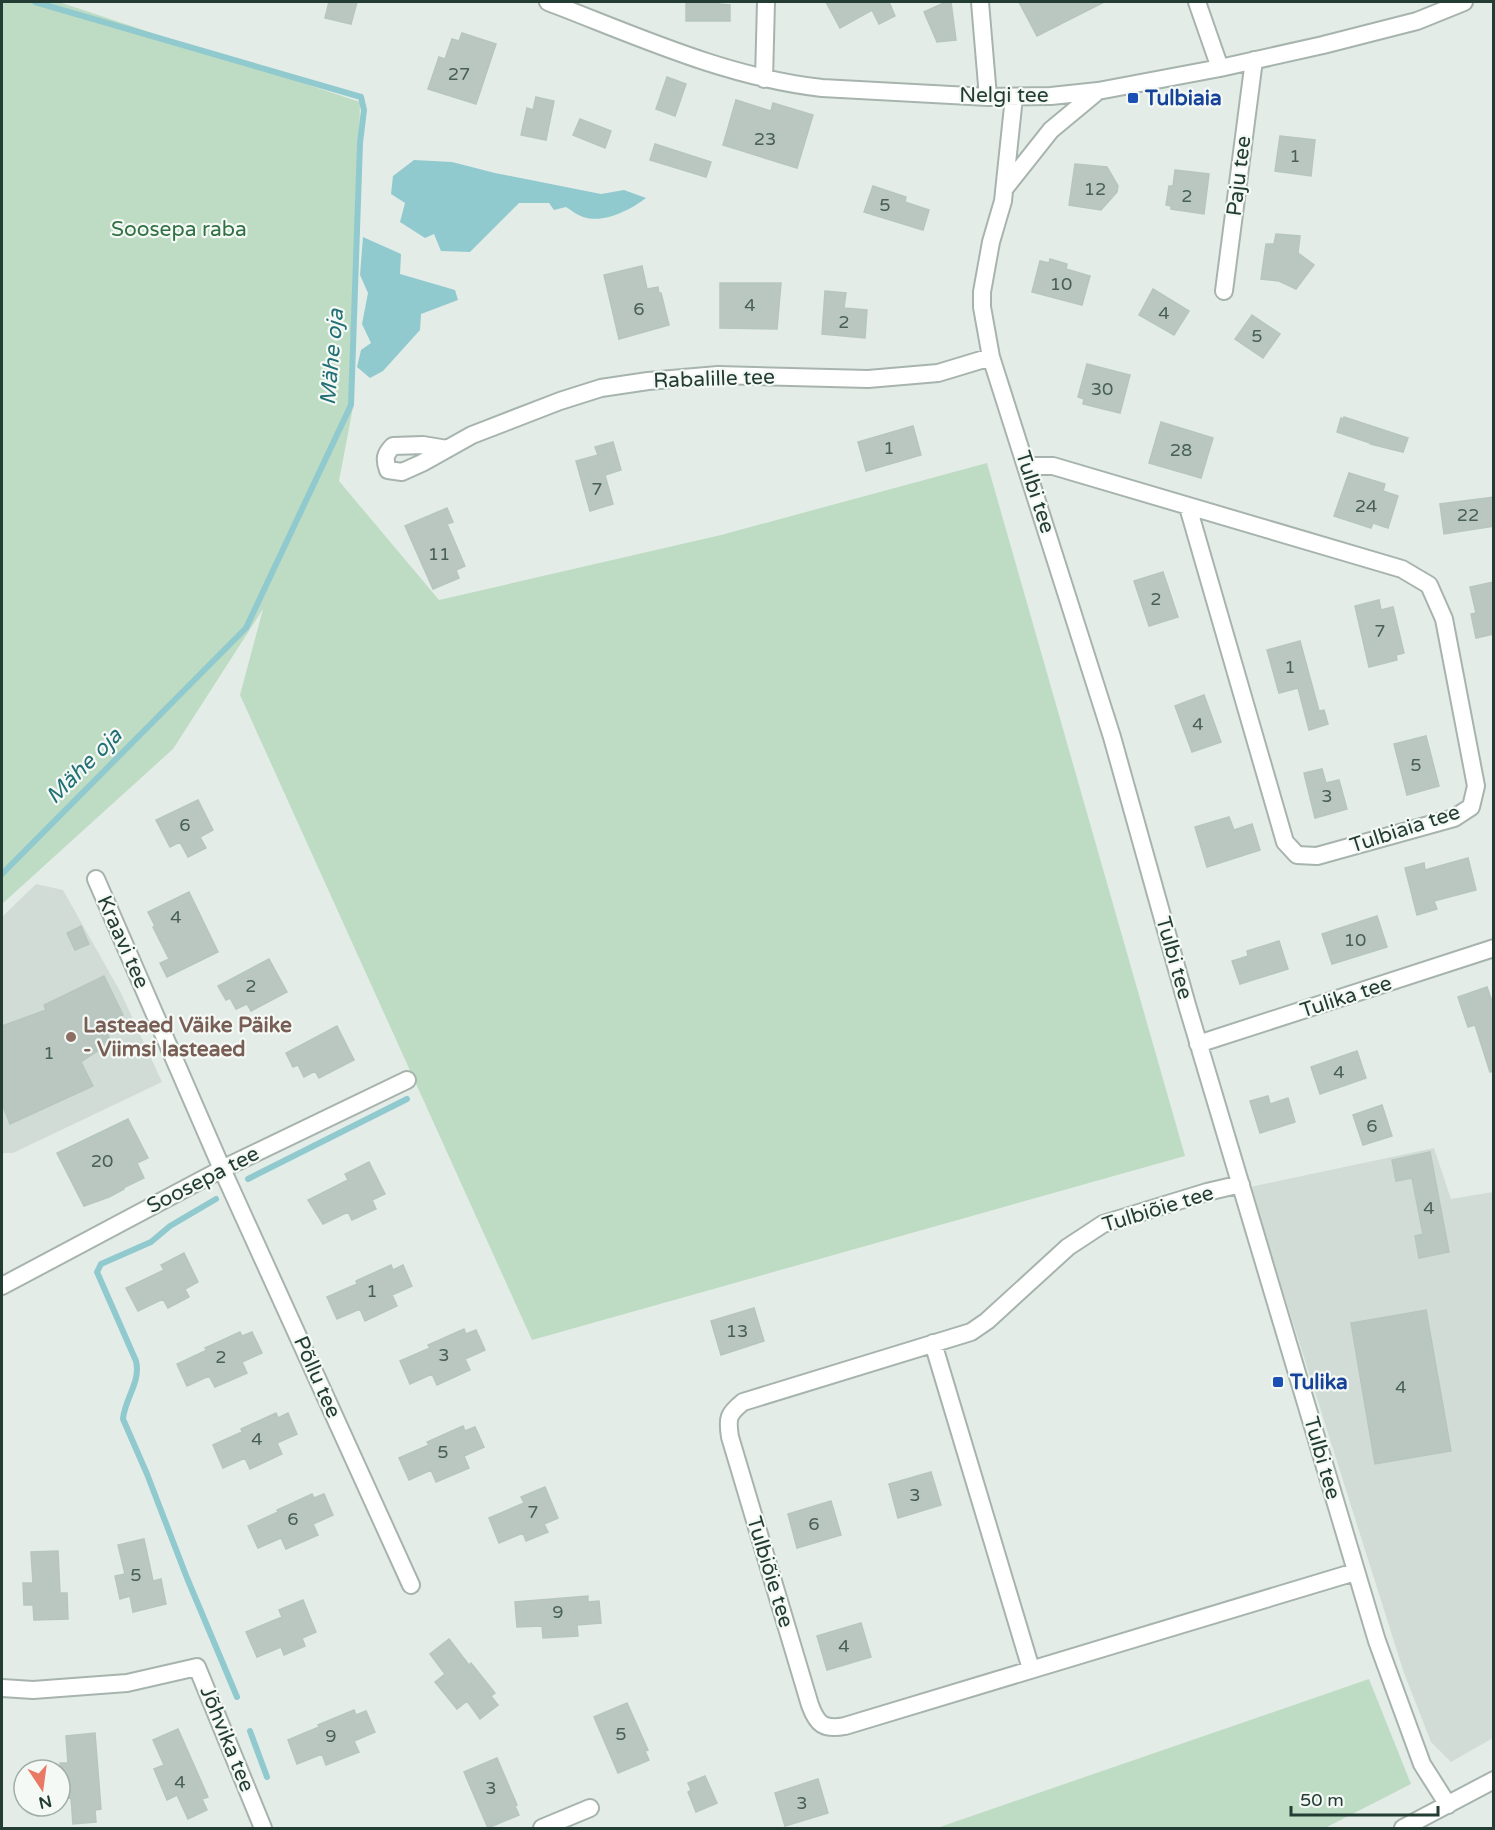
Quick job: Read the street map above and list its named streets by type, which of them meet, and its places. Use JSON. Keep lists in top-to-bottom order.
{
  "streets": {
    "street": [
      "Nelgi tee",
      "Paju tee",
      "Rabalille tee",
      "Tulbi tee",
      "Tulbiaia tee",
      "Kraavi tee",
      "Tulika tee",
      "Soosepa tee",
      "Tulbiõie tee",
      "Põllu tee",
      "Jõhvika tee"
    ]
  },
  "crossings": [
    ["Nelgi tee", "Paju tee"],
    ["Nelgi tee", "Tulbi tee"],
    ["Rabalille tee", "Tulbi tee"],
    ["Tulbi tee", "Tulbiaia tee"],
    ["Tulbi tee", "Tulika tee"],
    ["Tulbi tee", "Tulbiõie tee"],
    ["Kraavi tee", "Soosepa tee"],
    ["Kraavi tee", "Põllu tee"],
    ["Soosepa tee", "Põllu tee"]
  ],
  "water": ["Mähe oja"],
  "parks": ["Soosepa raba"],
  "places": {
    "transit": ["Tulbiaia", "Tulika"],
    "other": ["Lasteaed Väike Päike - Viimsi lasteaed"]
  },
  "house_numbers": [
    "27",
    "23",
    "1",
    "12",
    "2",
    "5",
    "10",
    "4",
    "6",
    "4",
    "2",
    "5",
    "30",
    "1",
    "28",
    "7",
    "24",
    "22",
    "11",
    "2",
    "7",
    "1",
    "4",
    "5",
    "3",
    "6",
    "4",
    "10",
    "2",
    "1",
    "4",
    "6",
    "20",
    "4",
    "1",
    "13",
    "3",
    "2",
    "4",
    "4",
    "5",
    "3",
    "7",
    "6",
    "6",
    "5",
    "9",
    "4",
    "5",
    "9",
    "4",
    "3",
    "3"
  ],
  "scale_bar": "50 m",
  "north": "bottom"
}
